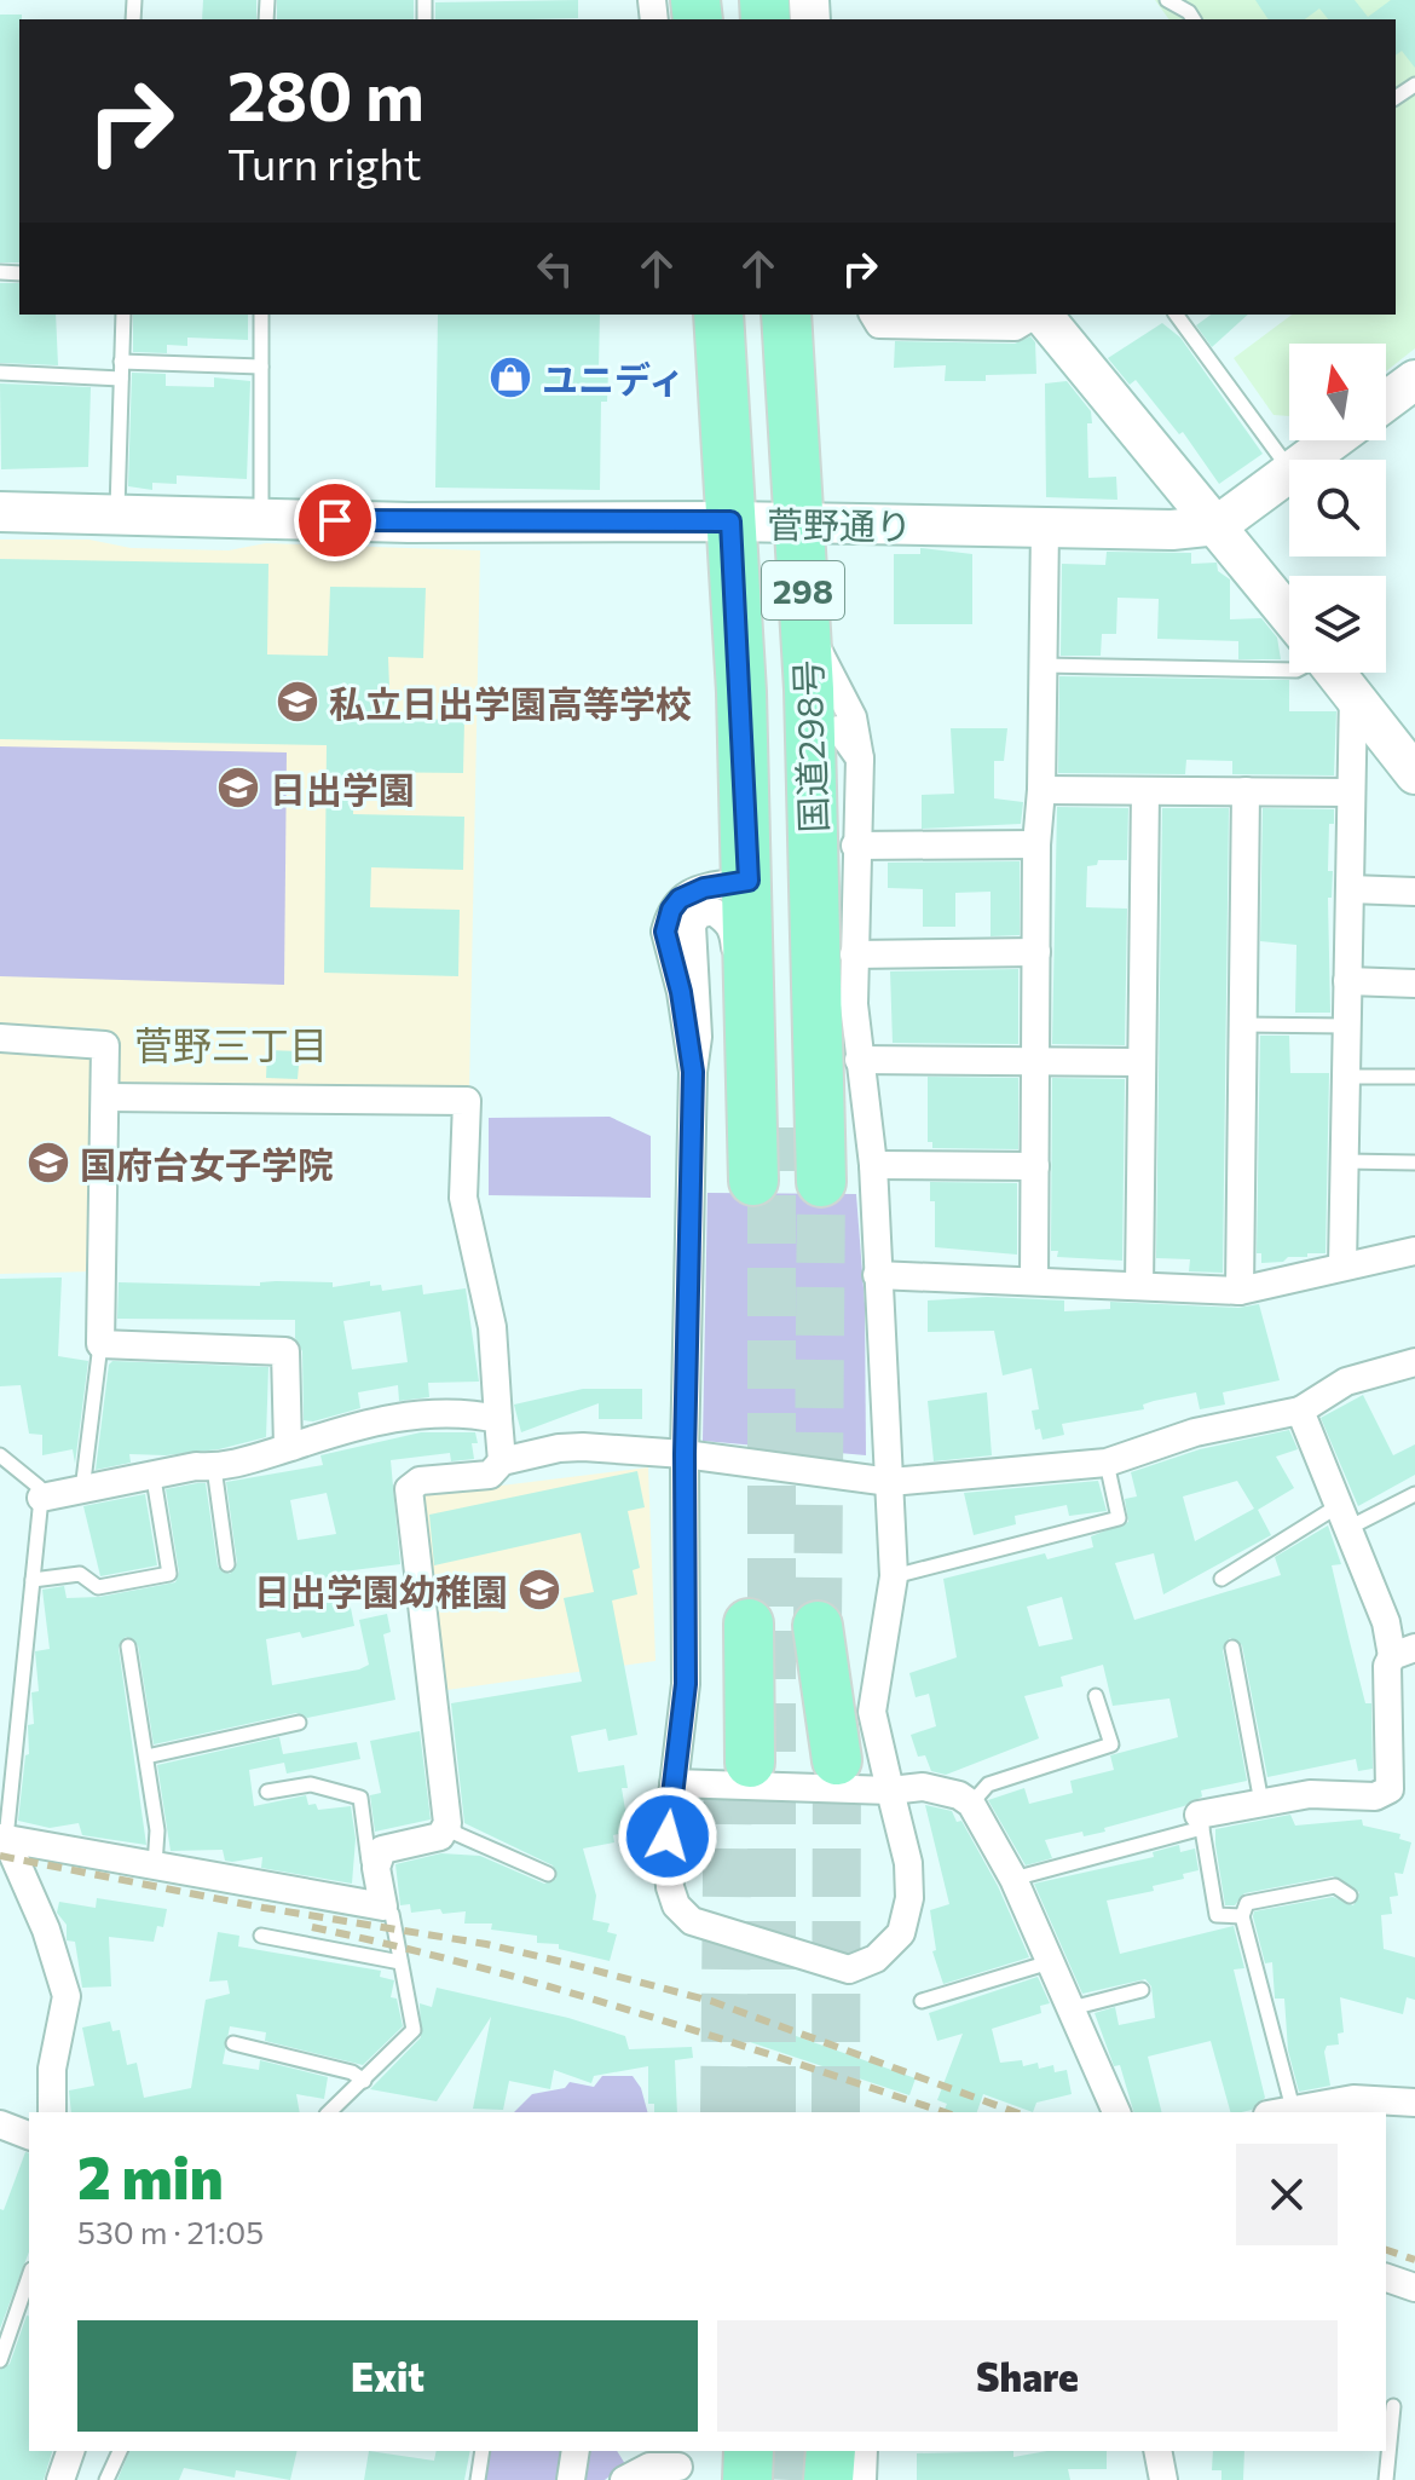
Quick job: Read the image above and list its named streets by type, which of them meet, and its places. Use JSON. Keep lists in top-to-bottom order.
{
  "streets": {
    "highway": ["298", "国道298号"],
    "street": ["菅野通り"]
  },
  "crossings": [
    ["菅野通り", "国道298号"]
  ],
  "districts": ["菅野三丁目"],
  "places": {
    "shop": ["ユニディ"],
    "school or university": [
      "私立日出学園高等学校",
      "日出学園",
      "国府台女子学院",
      "日出学園幼稚園"
    ]
  },
  "north": "top",
  "page": {
    "turn": ["280 m", "Turn right"],
    "heading": ["2 min", "530 m · 21:05"],
    "buttons": ["Exit", "Share"]
  }
}
